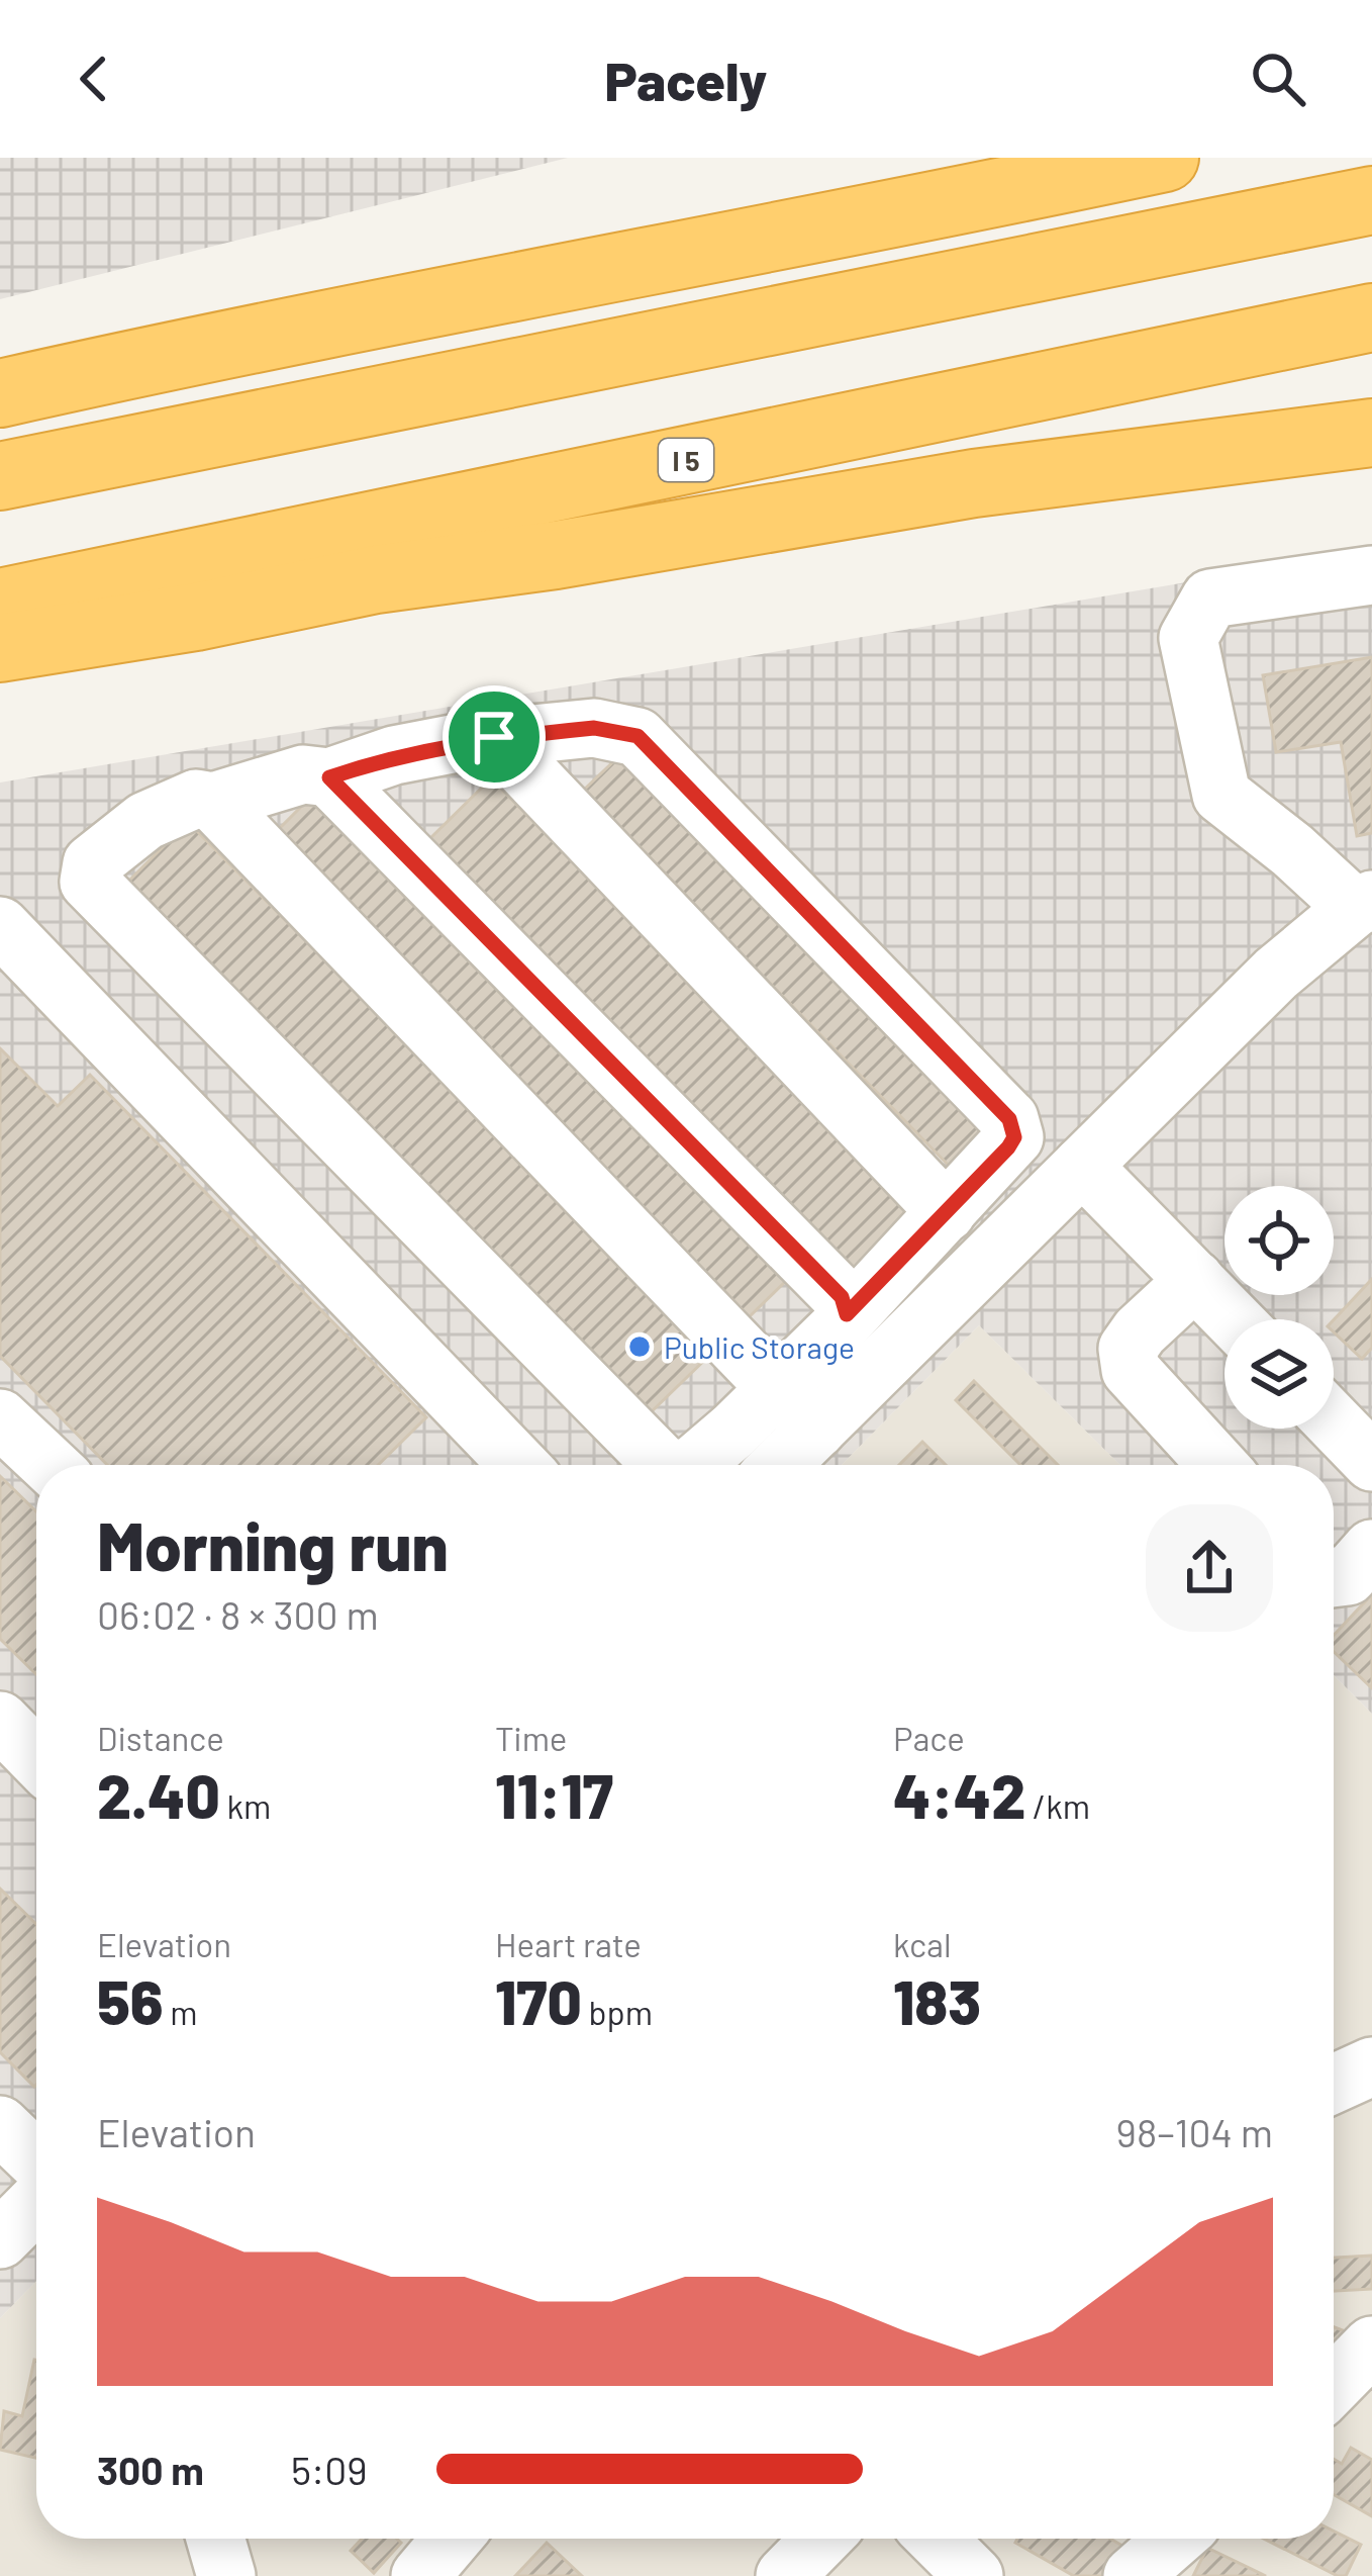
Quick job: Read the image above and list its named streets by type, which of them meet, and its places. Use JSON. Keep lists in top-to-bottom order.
{
  "streets": {
    "highway": ["I 5"]
  },
  "places": ["Public Storage"],
  "page": {
    "header": "Pacely",
    "heading": ["Morning run", "06:02 · 8 × 300 m"],
    "stats": [
      ["Distance", "2.40 km"],
      ["Time", "11:17"],
      ["Pace", "4:42 /km"],
      ["Elevation", "56 m"],
      ["Heart rate", "170 bpm"],
      ["kcal", "183"]
    ],
    "chart": ["Elevation", "98–104 m"],
    "list": [
      {
        "name": "300 m",
        "note": "5:09"
      }
    ]
  }
}
